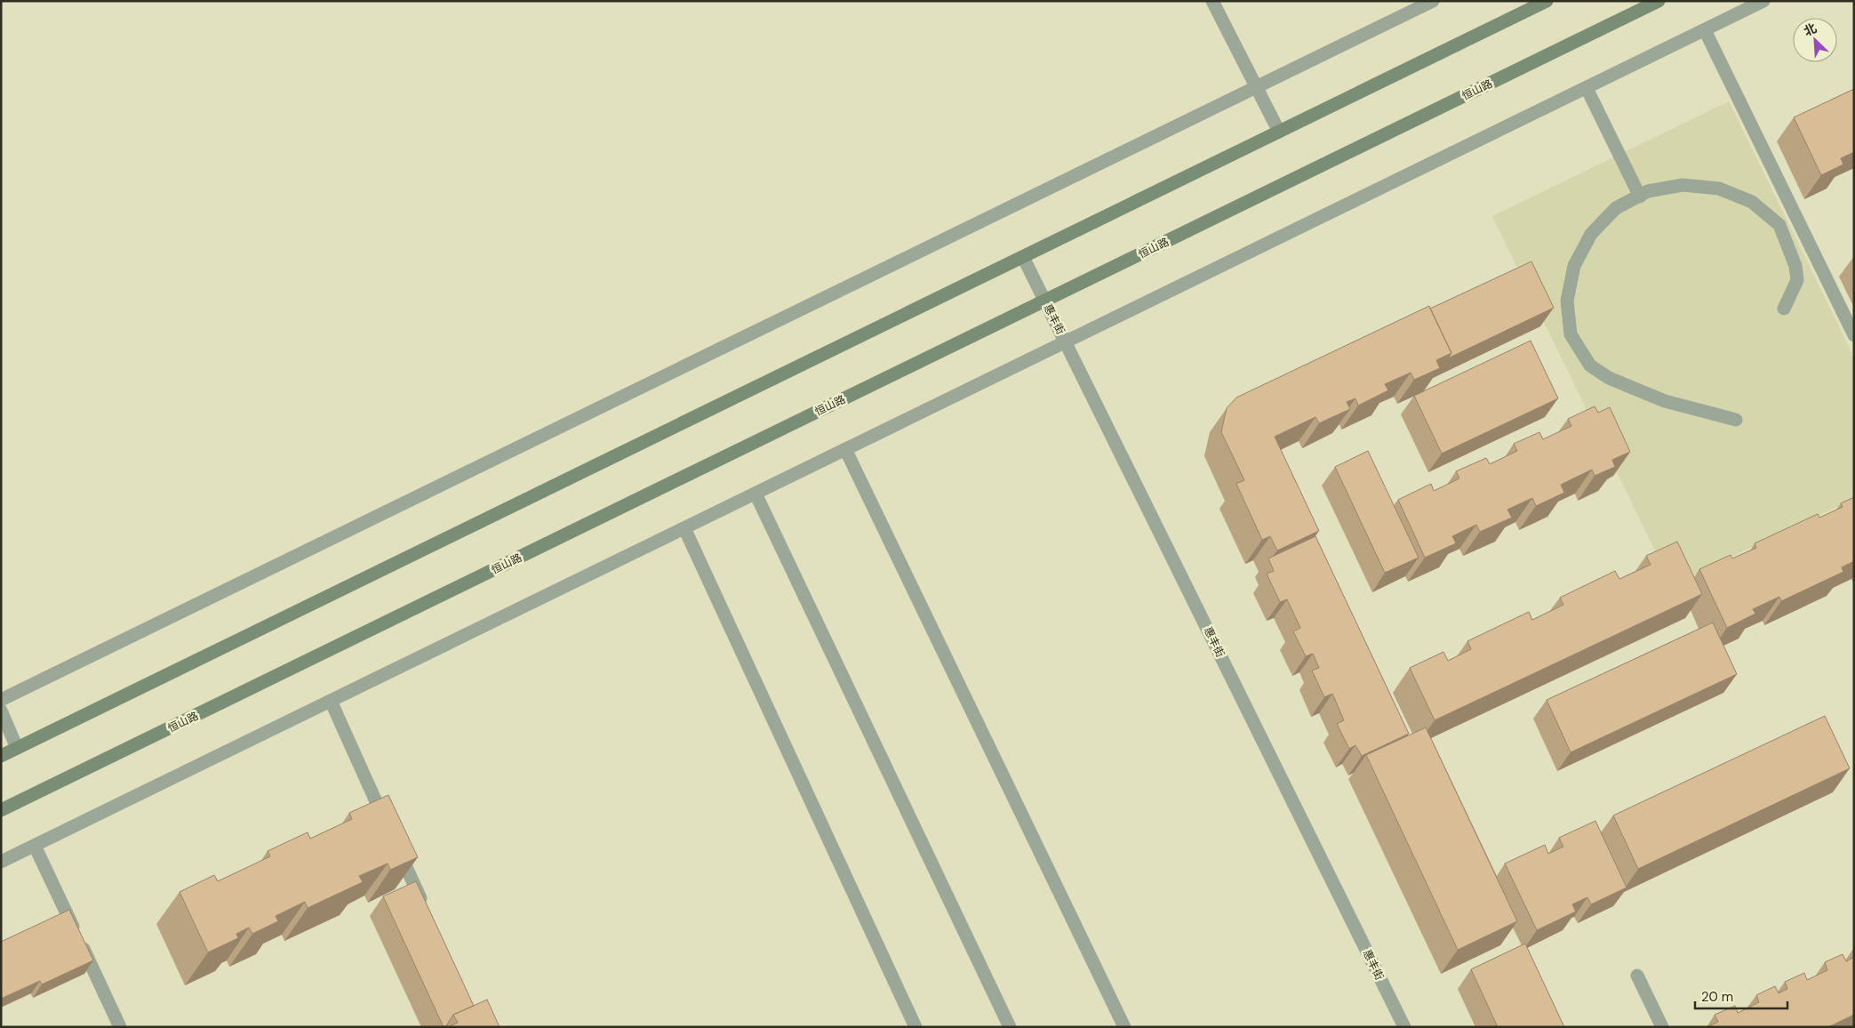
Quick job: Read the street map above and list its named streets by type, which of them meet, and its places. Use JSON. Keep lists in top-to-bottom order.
{
  "streets": {
    "main road": ["恒山路"],
    "street": ["惠丰街"]
  },
  "crossings": [
    ["恒山路", "惠丰街"]
  ],
  "scale_bar": "20 m",
  "north": "top left"
}
